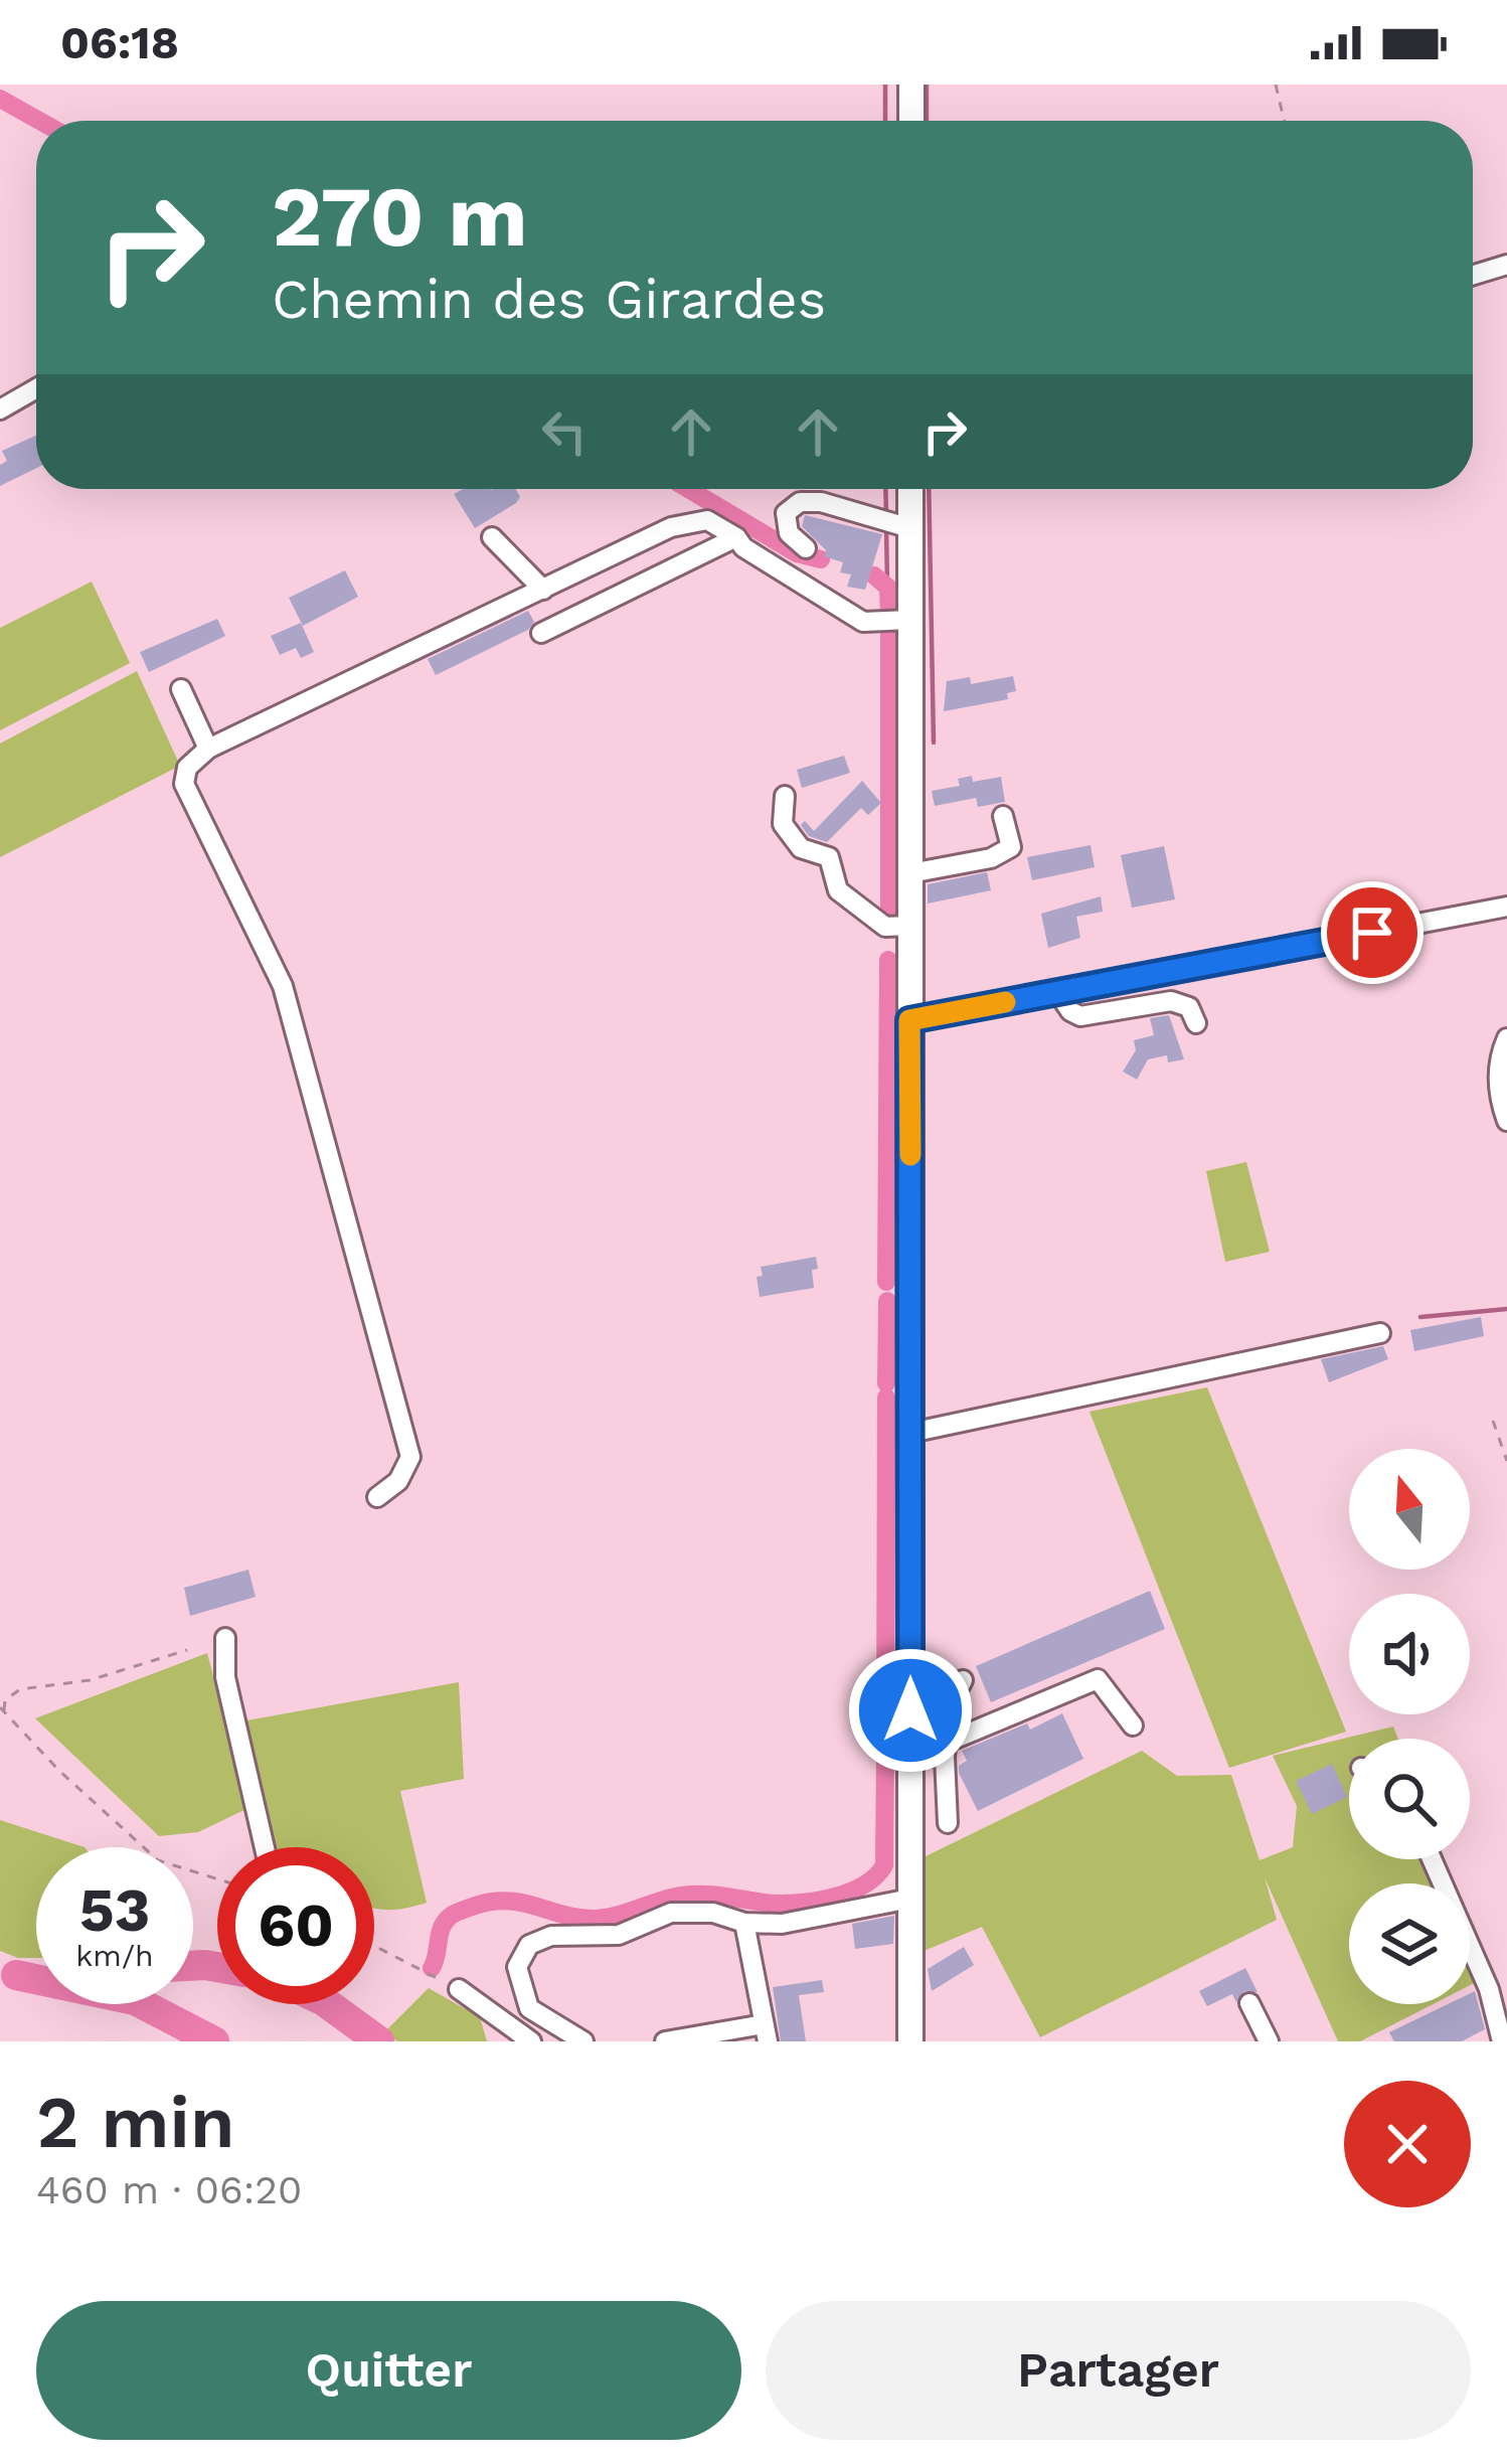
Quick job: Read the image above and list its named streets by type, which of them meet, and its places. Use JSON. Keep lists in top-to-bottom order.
{
  "north": "top",
  "page": {
    "status": "06:18",
    "turn": ["270 m", "Chemin des Girardes"],
    "speed": "53 km/h",
    "limit": "60",
    "heading": ["2 min", "460 m · 06:20"],
    "buttons": ["Quitter", "Partager"]
  }
}
